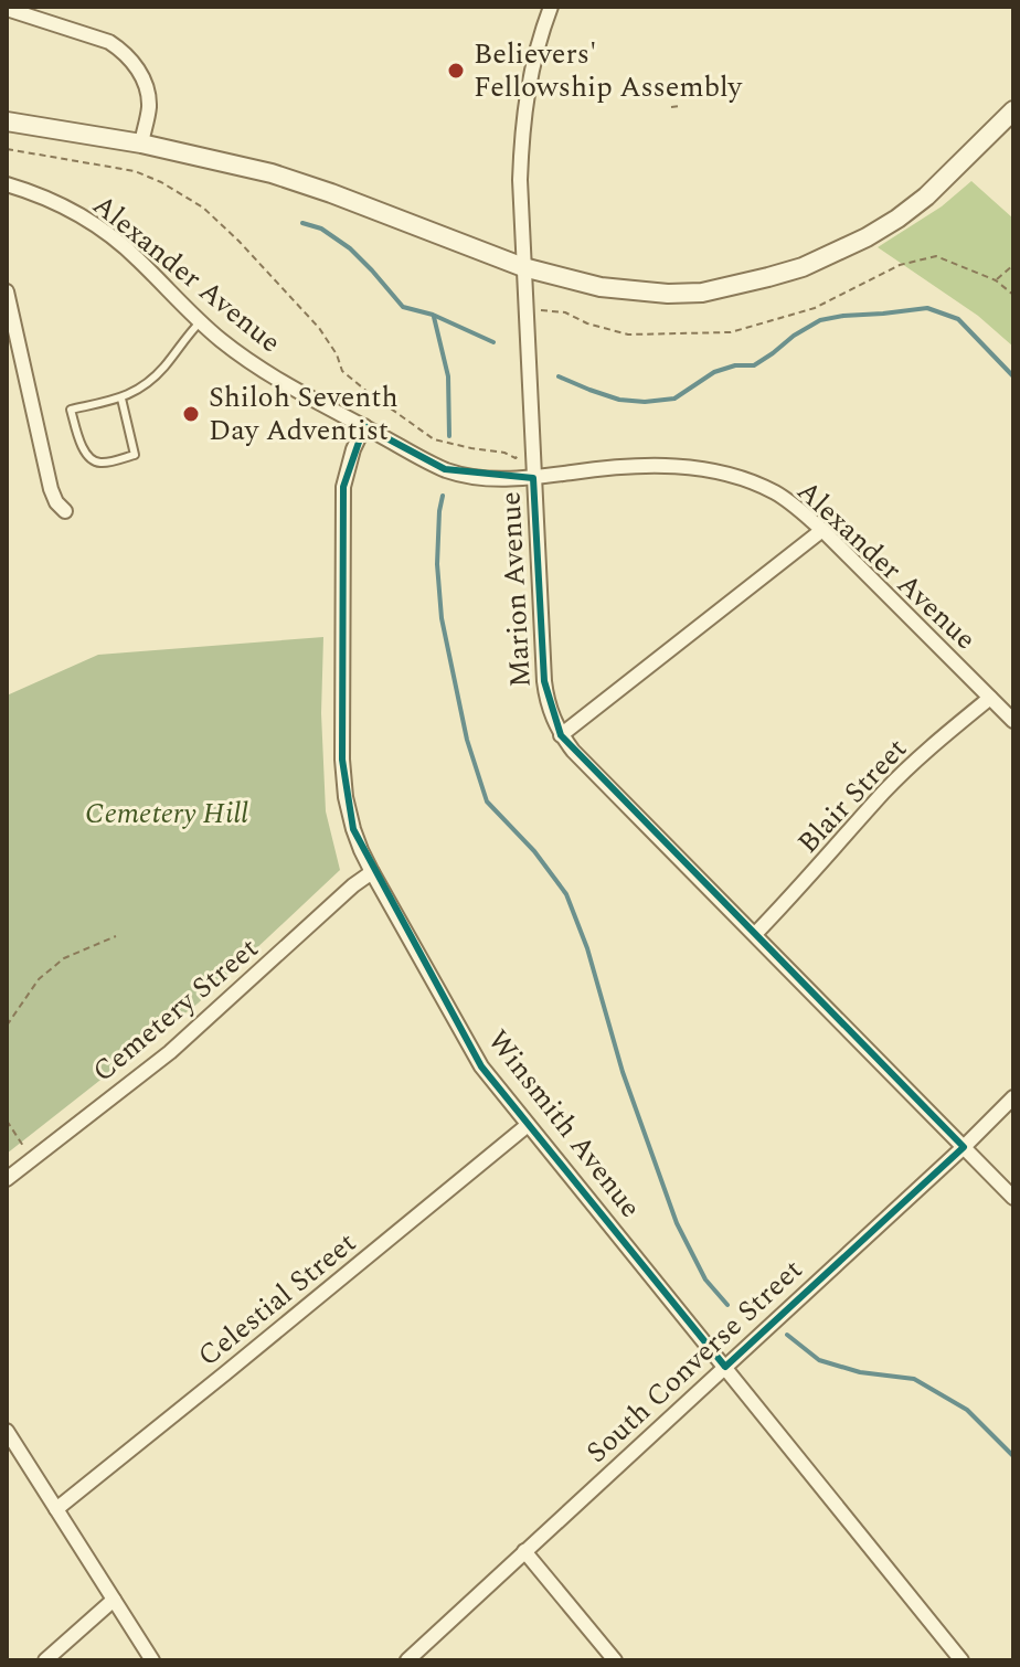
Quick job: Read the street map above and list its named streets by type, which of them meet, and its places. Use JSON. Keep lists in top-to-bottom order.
{
  "streets": {
    "street": [
      "Alexander Avenue",
      "Marion Avenue",
      "Blair Street",
      "Cemetery Street",
      "Winsmith Avenue",
      "Celestial Street",
      "South Converse Street"
    ]
  },
  "crossings": [
    ["Alexander Avenue", "Marion Avenue"],
    ["Alexander Avenue", "Blair Street"],
    ["Alexander Avenue", "Winsmith Avenue"],
    ["Marion Avenue", "Blair Street"],
    ["Marion Avenue", "South Converse Street"],
    ["Cemetery Street", "Winsmith Avenue"],
    ["Winsmith Avenue", "Celestial Street"],
    ["Winsmith Avenue", "South Converse Street"]
  ],
  "parks": ["Cemetery Hill"],
  "places": ["Believers' Fellowship Assembly", "Shiloh Seventh Day Adventist"]
}
